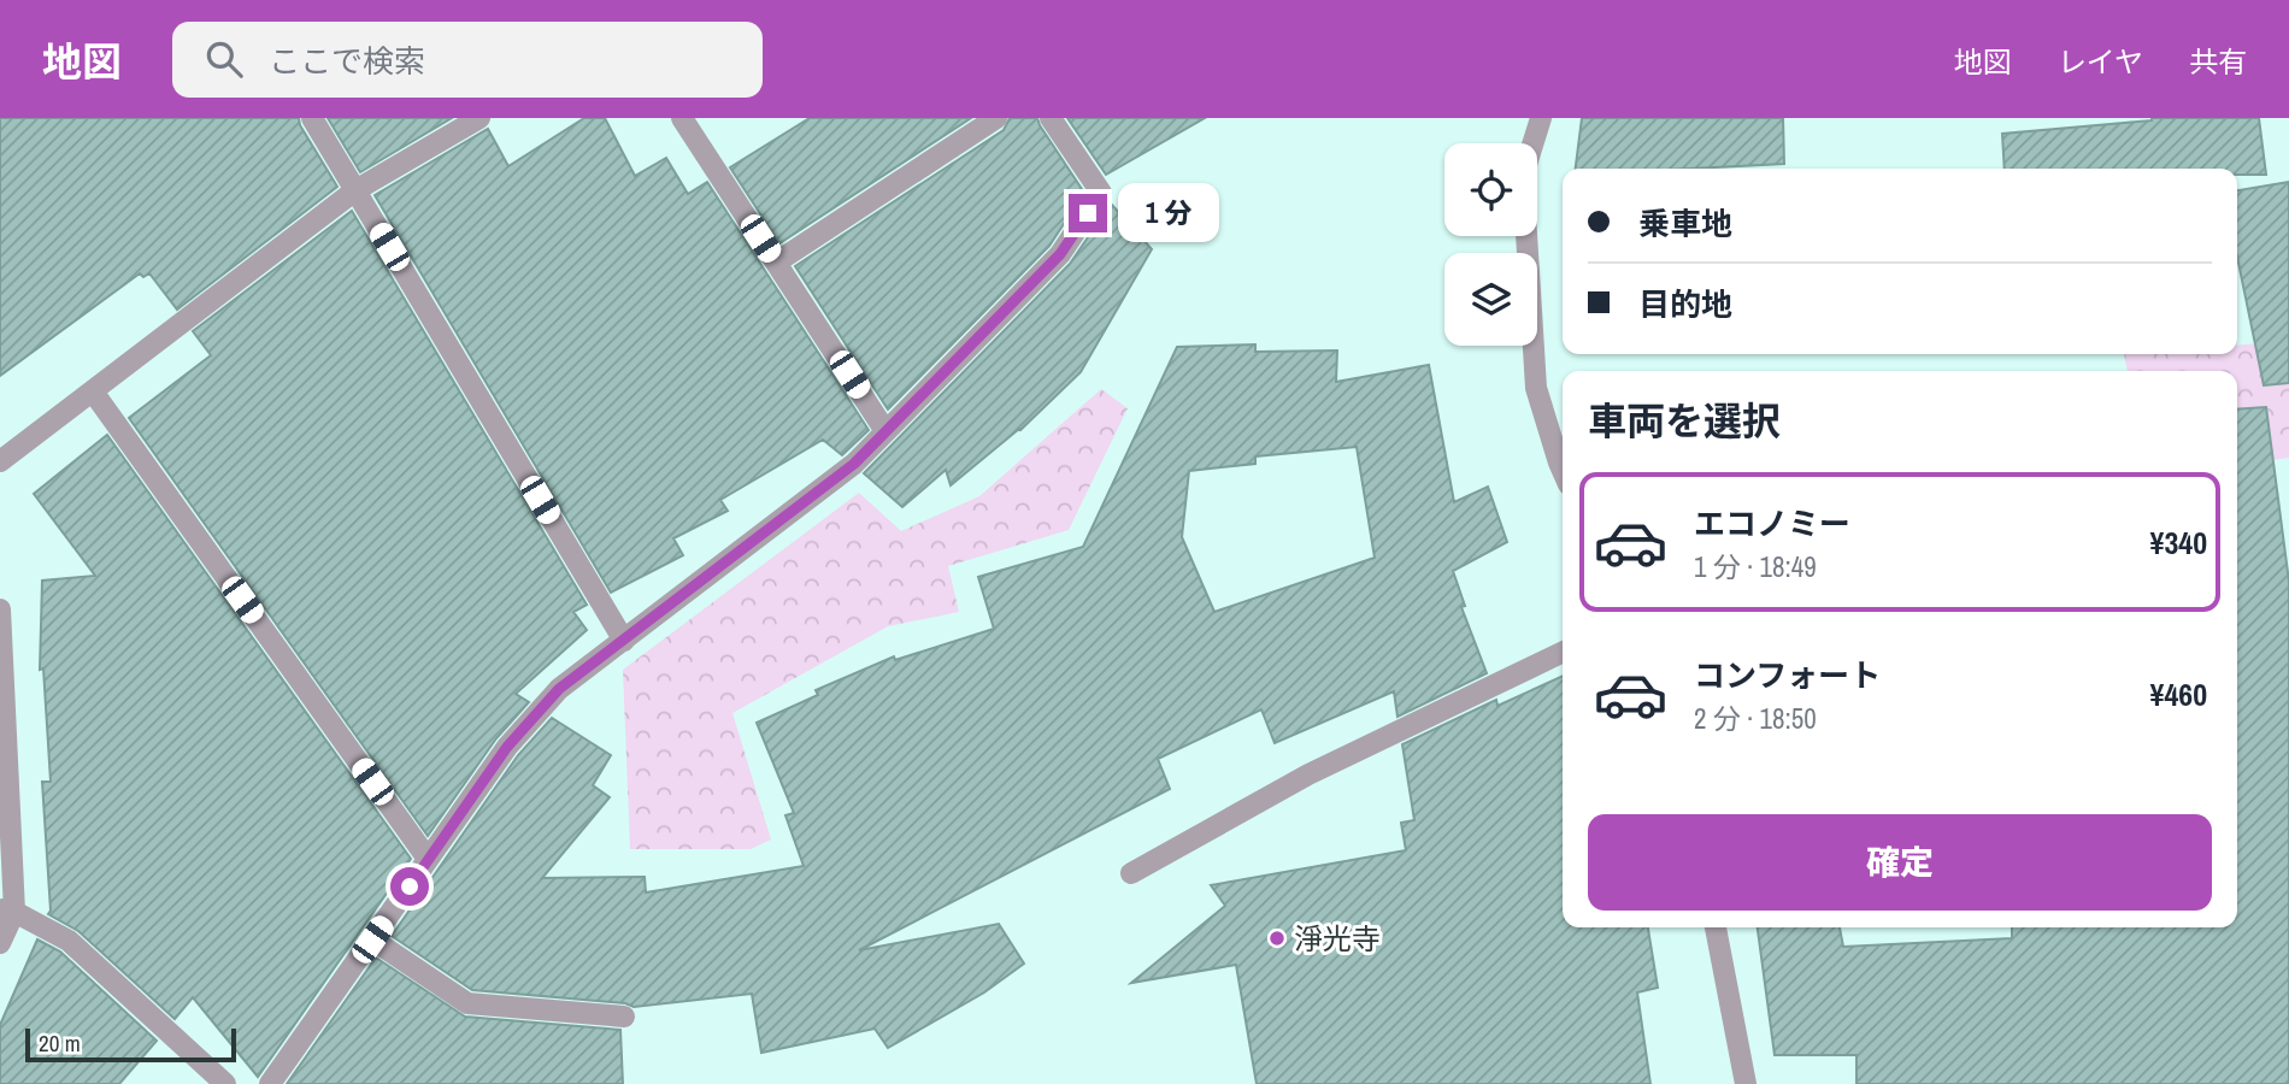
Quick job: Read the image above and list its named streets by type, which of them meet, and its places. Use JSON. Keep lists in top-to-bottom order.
{
  "places": ["淨光寺"],
  "scale_bar": "20 m",
  "page": {
    "header": "地図",
    "search": "ここで検索",
    "nav": ["地図", "レイヤ", "共有"],
    "banner": ["乗車地", "目的地"],
    "bubble": "1 分",
    "heading": "車両を選択",
    "list": [
      {
        "name": "エコノミー",
        "note": "1 分 · 18:49",
        "value": "¥340"
      },
      {
        "name": "コンフォート",
        "note": "2 分 · 18:50",
        "value": "¥460"
      }
    ],
    "buttons": "確定",
    "scale": "20 m"
  }
}
